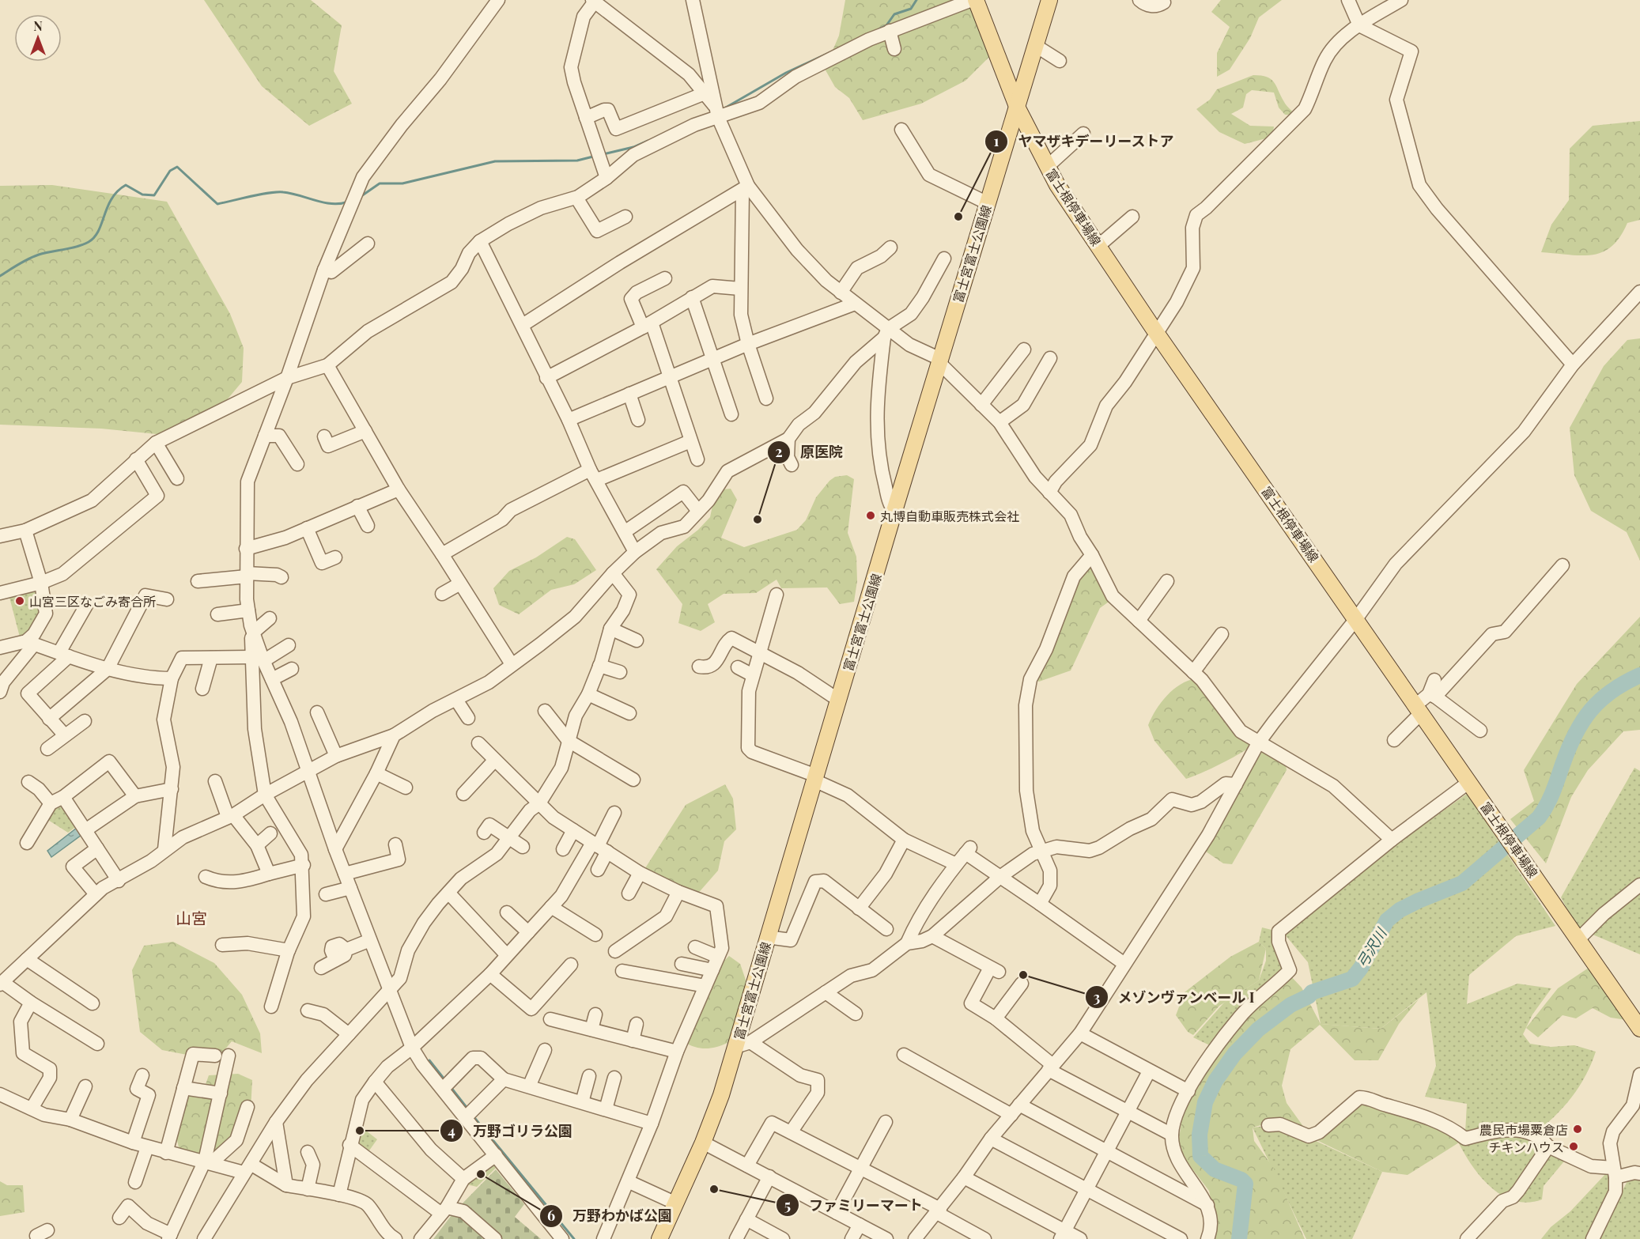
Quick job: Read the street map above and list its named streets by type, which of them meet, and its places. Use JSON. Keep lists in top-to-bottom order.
{
  "streets": {
    "main road": ["富士根停車場線", "富士宮富士公園線"]
  },
  "crossings": [
    ["富士根停車場線", "富士宮富士公園線"]
  ],
  "districts": ["山宮"],
  "water": ["弓沢川"],
  "places": [
    "ヤマザキデーリーストア",
    "丸博自動車販売株式会社",
    "原医院",
    "山宮三区なごみ寄合所",
    "メゾンヴァンベール I",
    "農民市場粟倉店",
    "万野ゴリラ公園",
    "チキンハウス",
    "万野わかば公園",
    "ファミリーマート"
  ],
  "north": "top"
}
